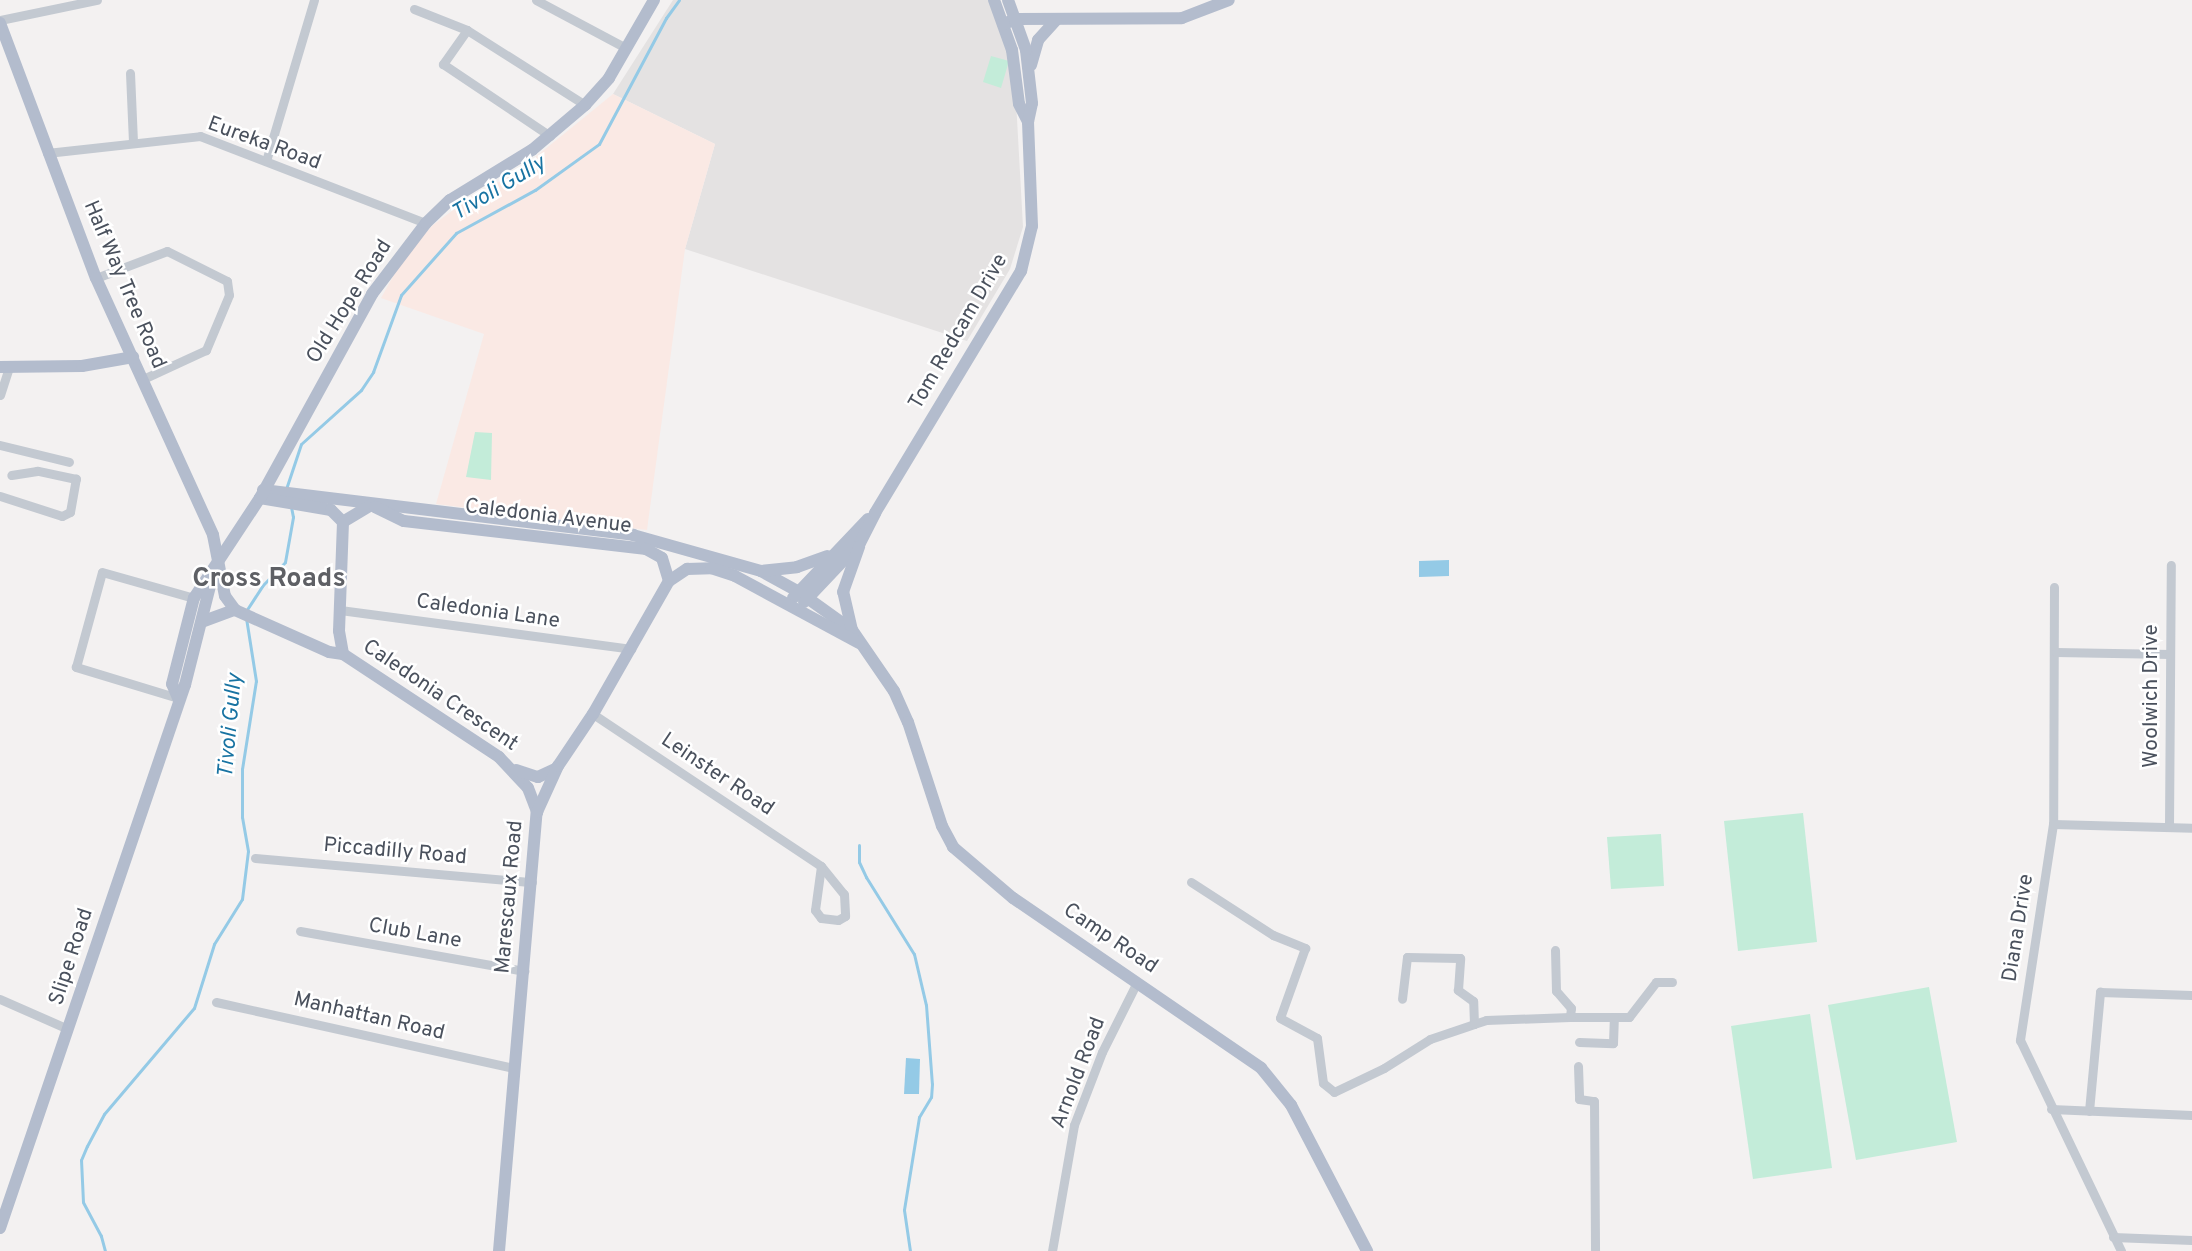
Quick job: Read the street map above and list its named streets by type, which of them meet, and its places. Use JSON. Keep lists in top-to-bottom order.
{
  "streets": {
    "main road": [
      "Half Way Tree Road",
      "Old Hope Road",
      "Tom Redcam Drive",
      "Caledonia Avenue",
      "Caledonia Crescent",
      "Marescaux Road",
      "Camp Road",
      "Slipe Road"
    ],
    "street": [
      "Eureka Road",
      "Caledonia Lane",
      "Woolwich Drive",
      "Leinster Road",
      "Piccadilly Road",
      "Diana Drive",
      "Club Lane",
      "Manhattan Road",
      "Arnold Road"
    ]
  },
  "crossings": [
    ["Eureka Road", "Half Way Tree Road"],
    ["Eureka Road", "Old Hope Road"],
    ["Half Way Tree Road", "Old Hope Road"],
    ["Half Way Tree Road", "Slipe Road"],
    ["Old Hope Road", "Slipe Road"],
    ["Tom Redcam Drive", "Caledonia Avenue"],
    ["Tom Redcam Drive", "Camp Road"],
    ["Caledonia Avenue", "Marescaux Road"],
    ["Caledonia Avenue", "Camp Road"],
    ["Caledonia Lane", "Caledonia Crescent"],
    ["Caledonia Lane", "Marescaux Road"],
    ["Caledonia Crescent", "Marescaux Road"],
    ["Leinster Road", "Marescaux Road"],
    ["Piccadilly Road", "Marescaux Road"],
    ["Marescaux Road", "Club Lane"],
    ["Marescaux Road", "Manhattan Road"],
    ["Camp Road", "Arnold Road"]
  ],
  "districts": ["Cross Roads"],
  "water": ["Tivoli Gully"]
}
